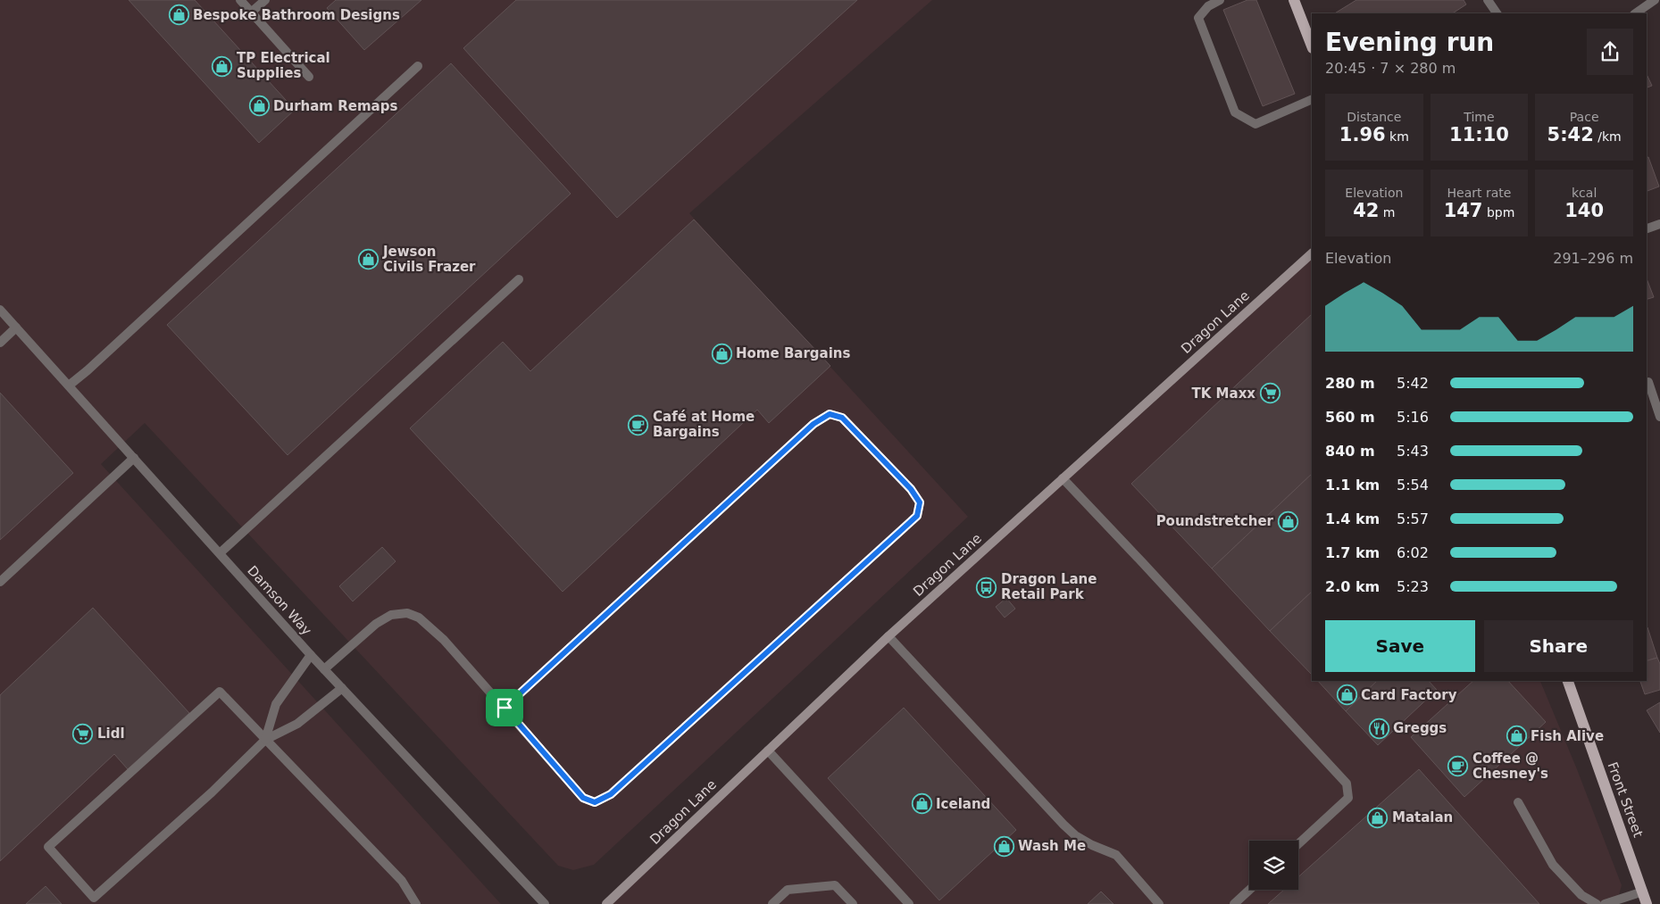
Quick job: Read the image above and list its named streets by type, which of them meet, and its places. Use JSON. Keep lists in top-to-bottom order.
{
  "streets": {
    "main road": ["Front Street"],
    "street": ["Dragon Lane", "Damson Way"]
  },
  "places": {
    "shop": [
      "Bespoke Bathroom Designs",
      "TP Electrical Supplies",
      "Durham Remaps",
      "Jewson Civils Frazer",
      "Home Bargains",
      "Poundstretcher",
      "Card Factory",
      "Fish Alive",
      "Iceland",
      "Matalan",
      "Wash Me"
    ],
    "supermarket": ["TK Maxx", "Lidl"],
    "cafe": ["Café at Home Bargains", "Coffee @ Chesney's"],
    "bus stop": ["Dragon Lane Retail Park"],
    "restaurant": ["Greggs"]
  },
  "page": {
    "heading": ["Evening run", "20:45 · 7 × 280 m"],
    "stats": [
      ["Distance", "1.96 km"],
      ["Time", "11:10"],
      ["Pace", "5:42 /km"],
      ["Elevation", "42 m"],
      ["Heart rate", "147 bpm"],
      ["kcal", "140"]
    ],
    "chart": ["Elevation", "291–296 m"],
    "list": [
      {
        "name": "280 m",
        "note": "5:42"
      },
      {
        "name": "560 m",
        "note": "5:16"
      },
      {
        "name": "840 m",
        "note": "5:43"
      },
      {
        "name": "1.1 km",
        "note": "5:54"
      },
      {
        "name": "1.4 km",
        "note": "5:57"
      },
      {
        "name": "1.7 km",
        "note": "6:02"
      },
      {
        "name": "2.0 km",
        "note": "5:23"
      }
    ],
    "buttons": ["Save", "Share"]
  }
}
